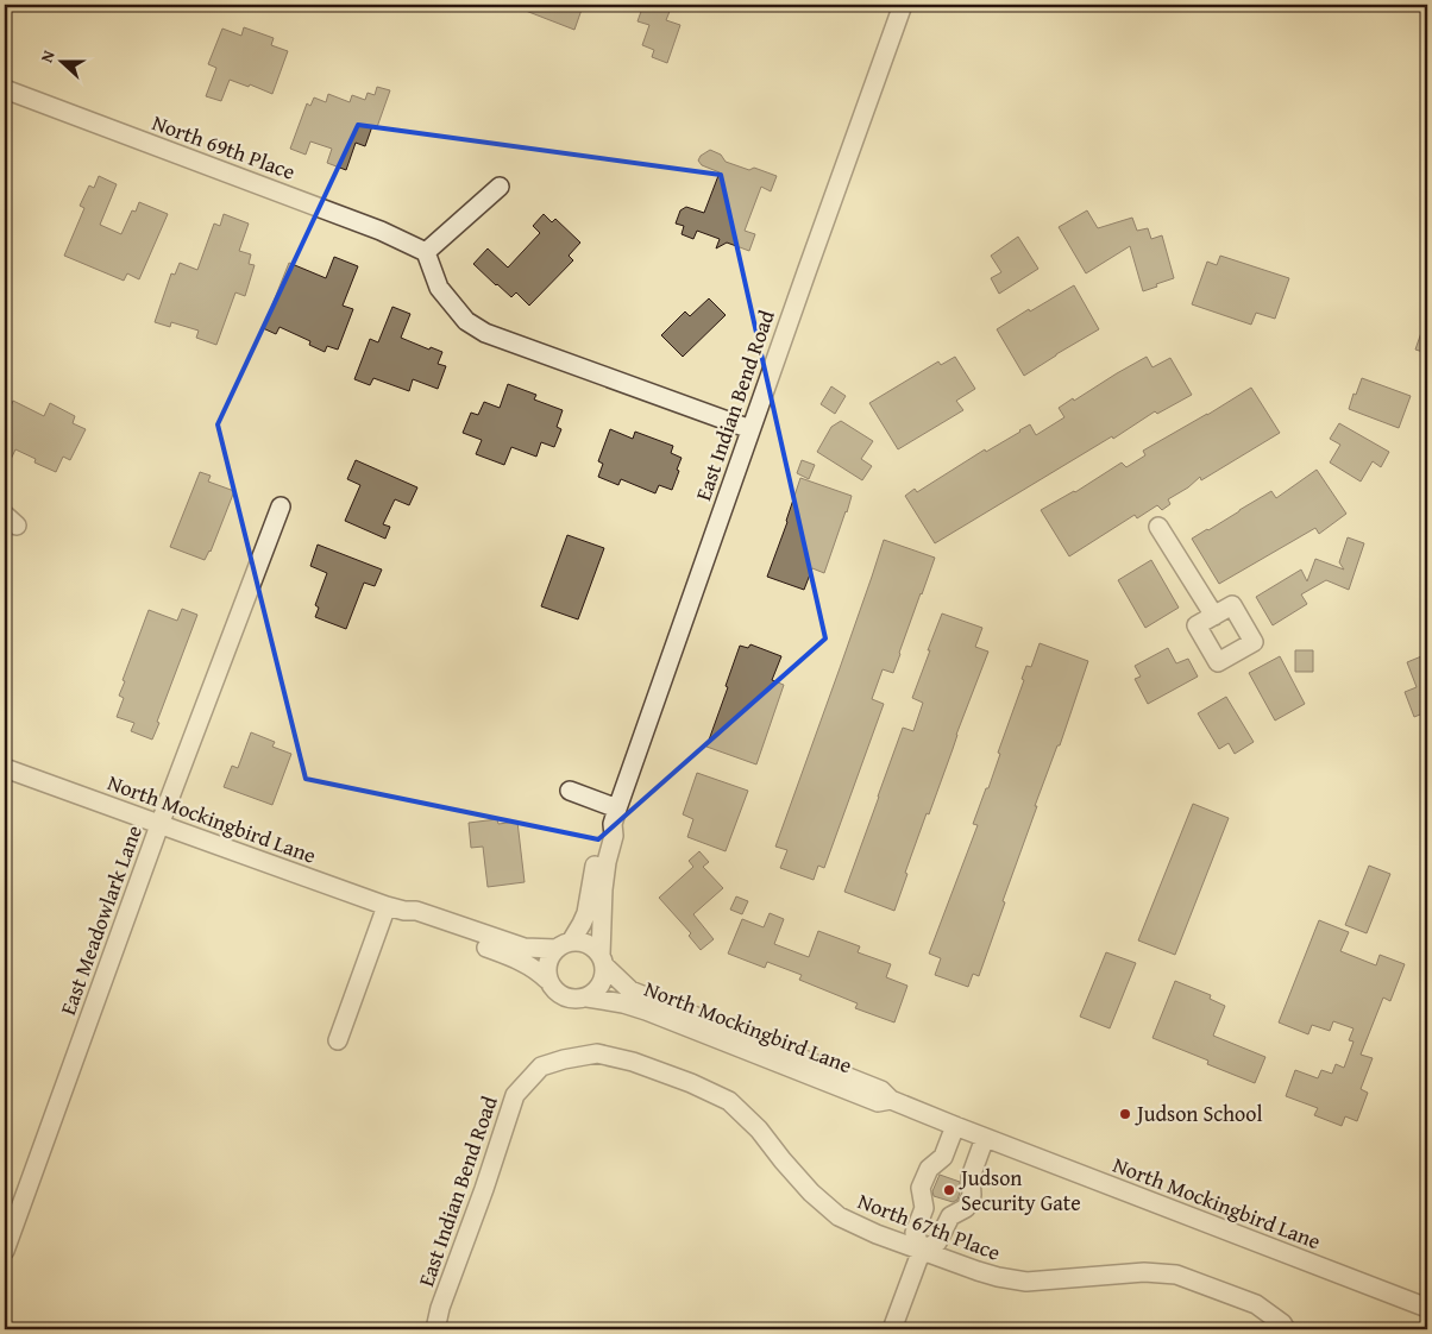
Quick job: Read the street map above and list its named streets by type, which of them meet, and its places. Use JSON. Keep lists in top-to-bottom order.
{
  "streets": {
    "street": [
      "North 69th Place",
      "East Indian Bend Road",
      "North Mockingbird Lane",
      "East Meadowlark Lane",
      "North 67th Place"
    ]
  },
  "crossings": [
    ["East Indian Bend Road", "North Mockingbird Lane"],
    ["East Indian Bend Road", "North 67th Place"],
    ["North Mockingbird Lane", "East Meadowlark Lane"]
  ],
  "places": ["Judson School", "Judson Security Gate"],
  "north": "left"
}
